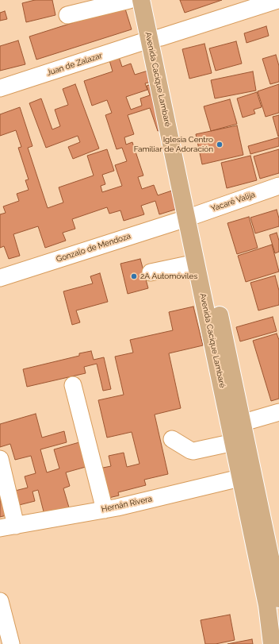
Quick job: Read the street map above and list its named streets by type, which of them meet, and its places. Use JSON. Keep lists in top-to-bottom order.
{
  "streets": {
    "main road": ["Avenida Cacique Lambaré"],
    "street": [
      "Juan de Zalazar",
      "Yacaré Valija",
      "Gonzalo de Mendoza",
      "Hernán Rivera"
    ]
  },
  "crossings": [
    ["Juan de Zalazar", "Avenida Cacique Lambaré"],
    ["Avenida Cacique Lambaré", "Yacaré Valija"],
    ["Avenida Cacique Lambaré", "Gonzalo de Mendoza"],
    ["Avenida Cacique Lambaré", "Hernán Rivera"],
    ["Yacaré Valija", "Gonzalo de Mendoza"]
  ],
  "places": ["Iglesia Centro Familiar de Adoración", "2A Automóviles"]
}
